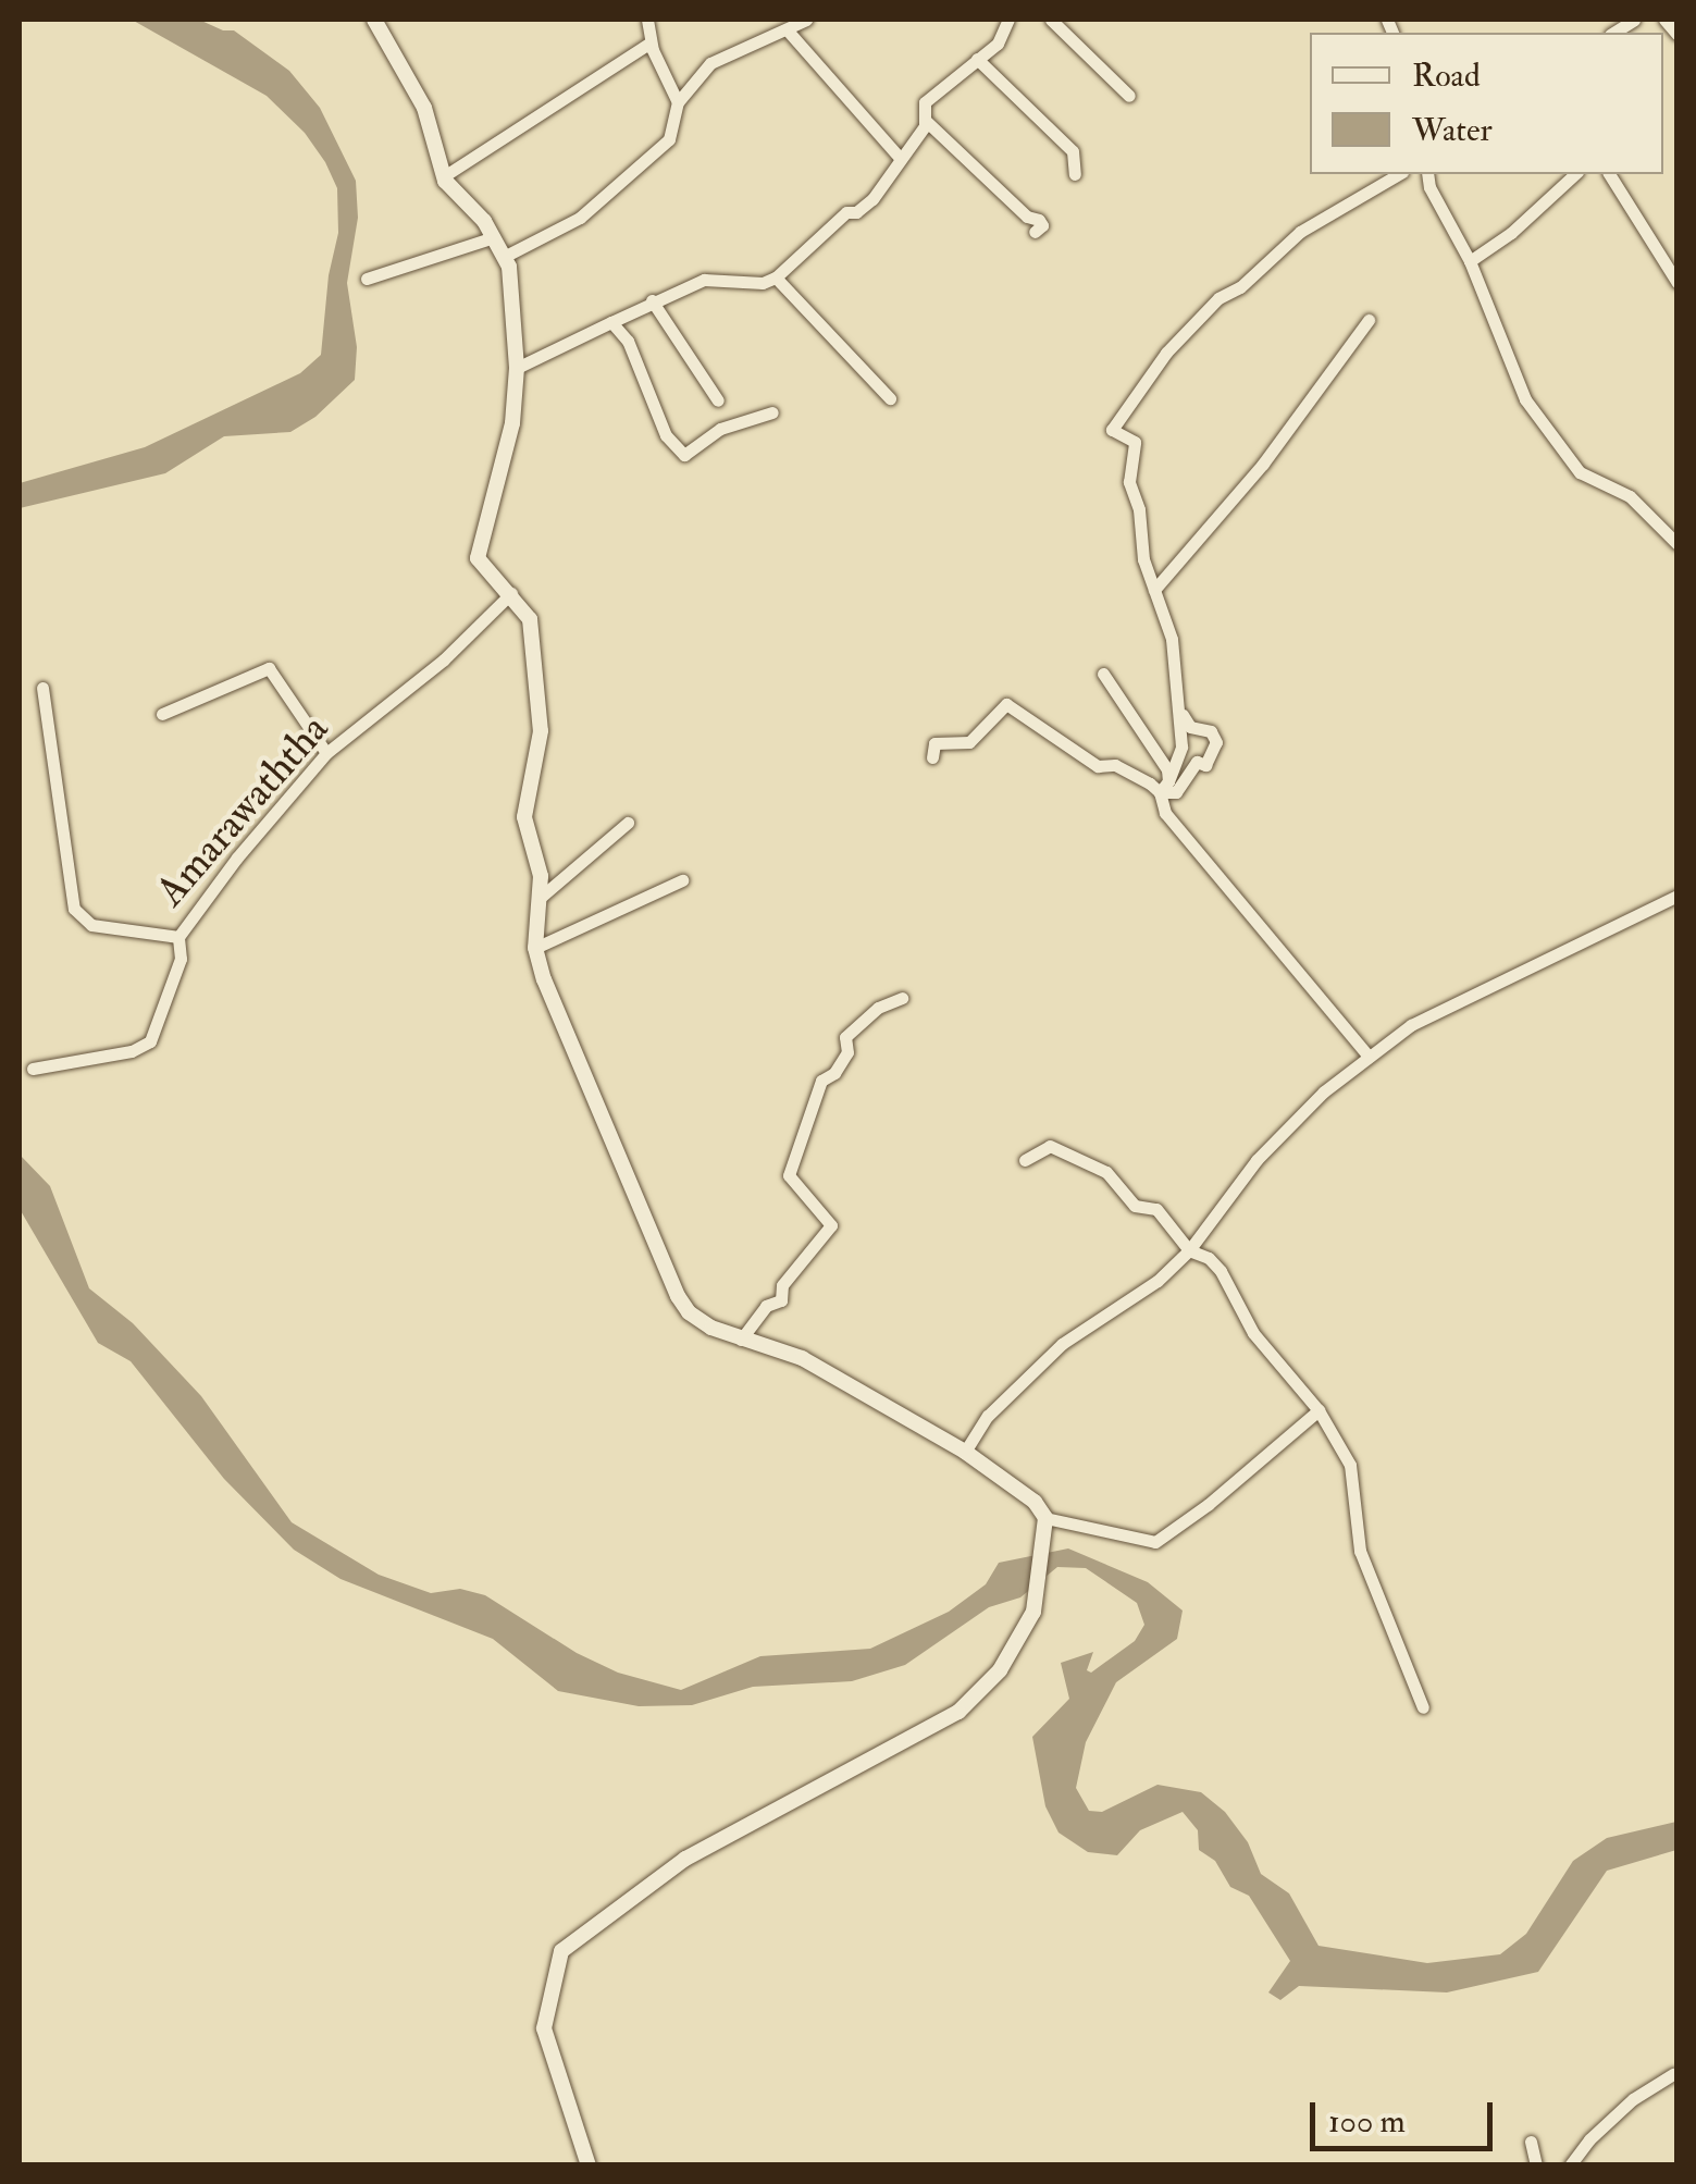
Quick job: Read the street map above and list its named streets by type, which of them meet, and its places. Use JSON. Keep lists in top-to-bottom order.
{
  "streets": {
    "street": ["Amarawaththa"]
  },
  "legend": ["Road", "Water"],
  "scale_bar": "100 m"
}
